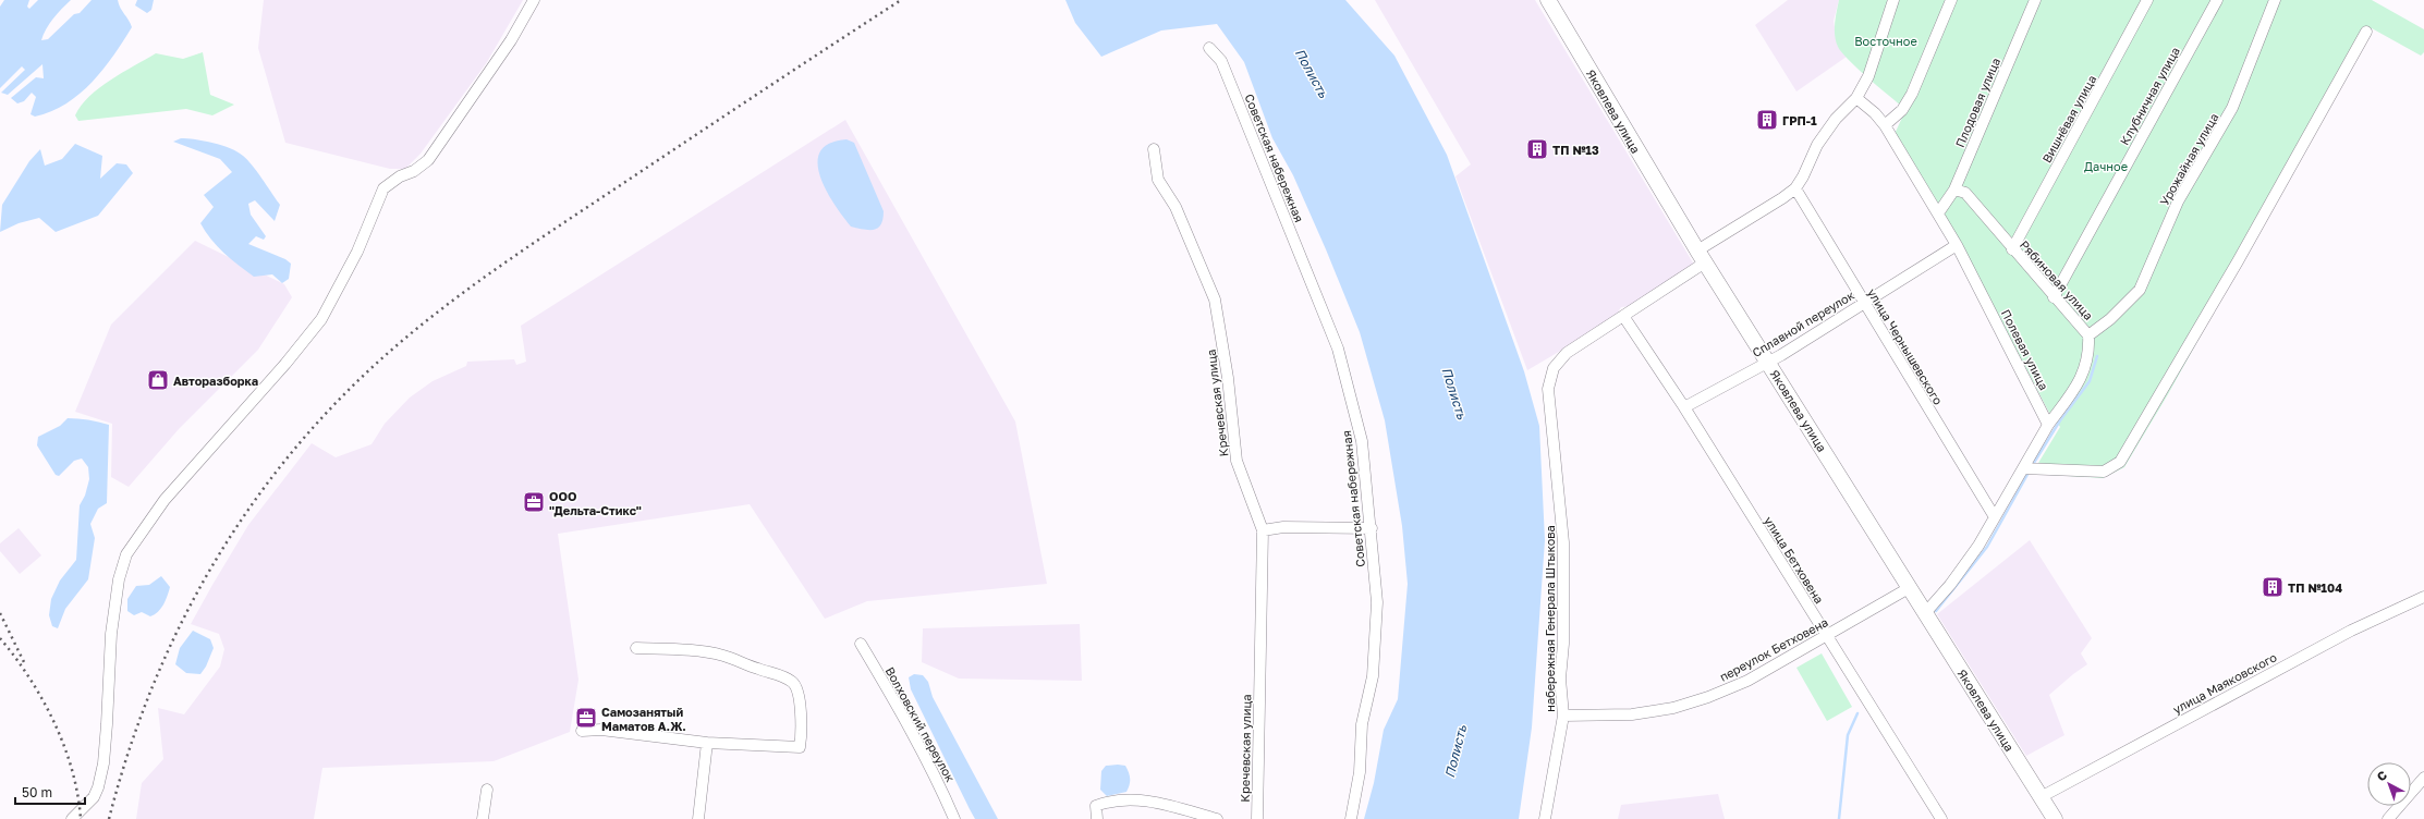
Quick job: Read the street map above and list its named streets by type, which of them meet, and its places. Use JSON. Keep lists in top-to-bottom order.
{
  "streets": {
    "street": [
      "Клубничная улица",
      "Плодовая улица",
      "Яковлева улица",
      "Вишнёвая улица",
      "Советская набережная",
      "Урожайная улица",
      "Рябиновая улица",
      "Сплавной переулок",
      "улица Чернышевского",
      "Полевая улица",
      "Кречевская улица",
      "улица Бетховена",
      "набережная Генерала Штыкова",
      "переулок Бетховена",
      "улица Маяковского",
      "Волховский переулок"
    ]
  },
  "crossings": [
    ["Клубничная улица", "Рябиновая улица"],
    ["Плодовая улица", "Рябиновая улица"],
    ["Плодовая улица", "Полевая улица"],
    ["Яковлева улица", "Сплавной переулок"],
    ["Яковлева улица", "набережная Генерала Штыкова"],
    ["Яковлева улица", "переулок Бетховена"],
    ["Яковлева улица", "улица Маяковского"],
    ["Вишнёвая улица", "Рябиновая улица"],
    ["Урожайная улица", "Рябиновая улица"],
    ["Рябиновая улица", "Полевая улица"],
    ["Сплавной переулок", "улица Чернышевского"],
    ["Сплавной переулок", "Полевая улица"],
    ["Сплавной переулок", "улица Бетховена"],
    ["улица Чернышевского", "набережная Генерала Штыкова"],
    ["улица Бетховена", "набережная Генерала Штыкова"],
    ["улица Бетховена", "переулок Бетховена"],
    ["набережная Генерала Штыкова", "переулок Бетховена"]
  ],
  "water": ["Полисть"],
  "parks": ["Восточное", "Дачное"],
  "places": {
    "building": ["ГРП-1", "ТП №13", "ТП №104"],
    "shop": ["Авторазборка"],
    "office": ["ООО \"Дельта-Стикс\"", "Самозанятый Маматов А.Ж."]
  },
  "scale_bar": "50 m",
  "north": "top left"
}
